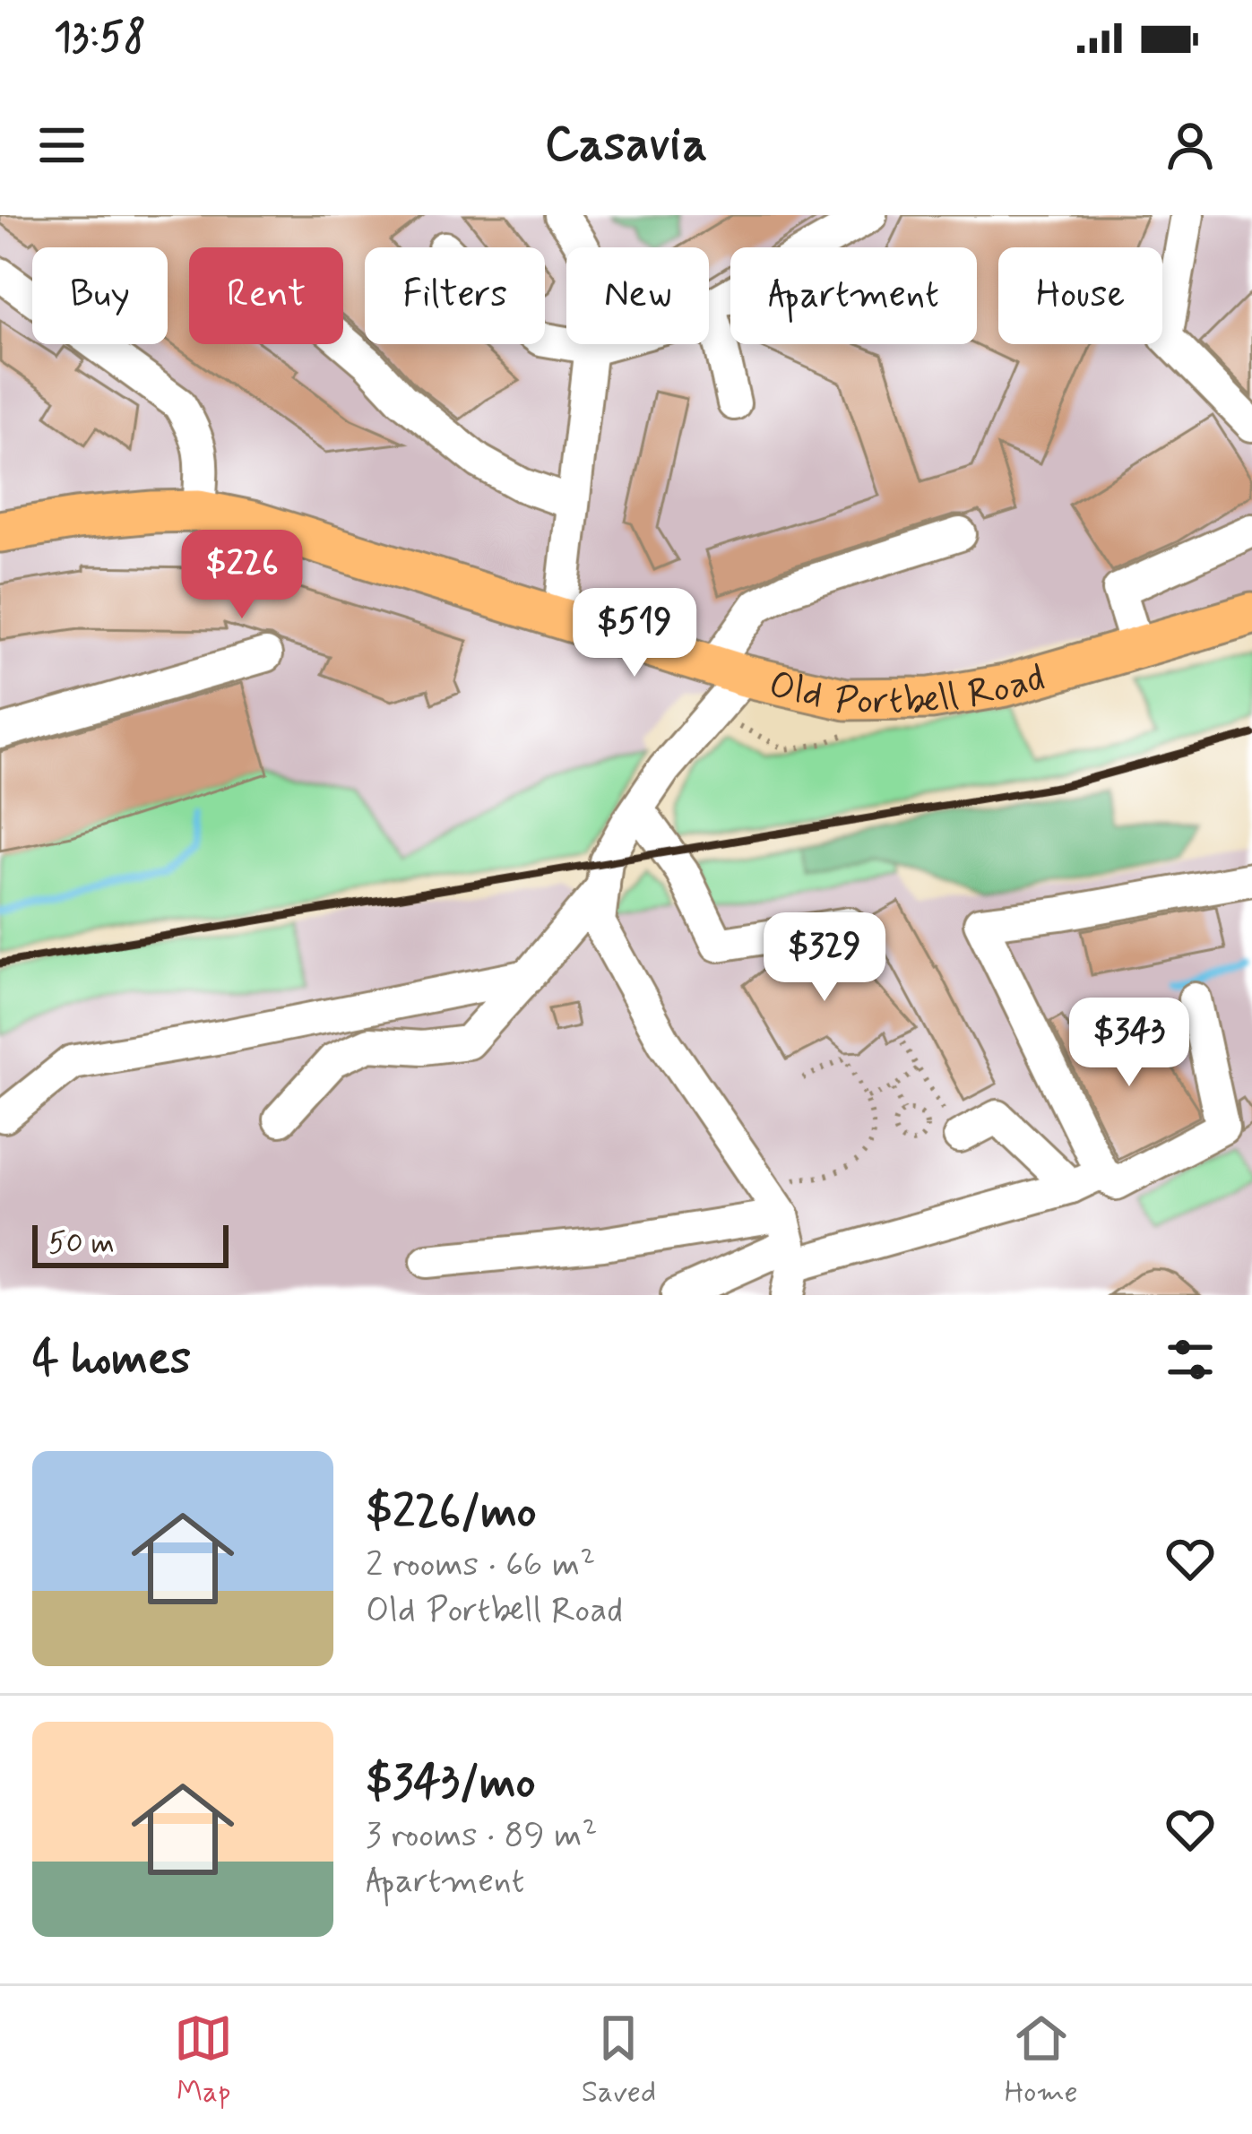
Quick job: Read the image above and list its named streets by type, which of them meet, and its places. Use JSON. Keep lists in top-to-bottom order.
{
  "streets": {
    "main road": ["Old Portbell Road"]
  },
  "scale_bar": "50 m",
  "page": {
    "status": "13:58",
    "header": "Casavia",
    "chip": [
      "Buy",
      "Rent",
      "Filters",
      "New",
      "Apartment",
      "House"
    ],
    "price": [
      "$226",
      "$519",
      "$329",
      "$343"
    ],
    "scale": "50 m",
    "heading": "4 homes",
    "list": [
      {
        "name": "$226/mo",
        "note": "2 rooms · 66 m² · Old Portbell Road"
      },
      {
        "name": "$343/mo",
        "note": "3 rooms · 89 m² · Apartment"
      }
    ],
    "tabs": ["Map", "Saved", "Home"]
  }
}
